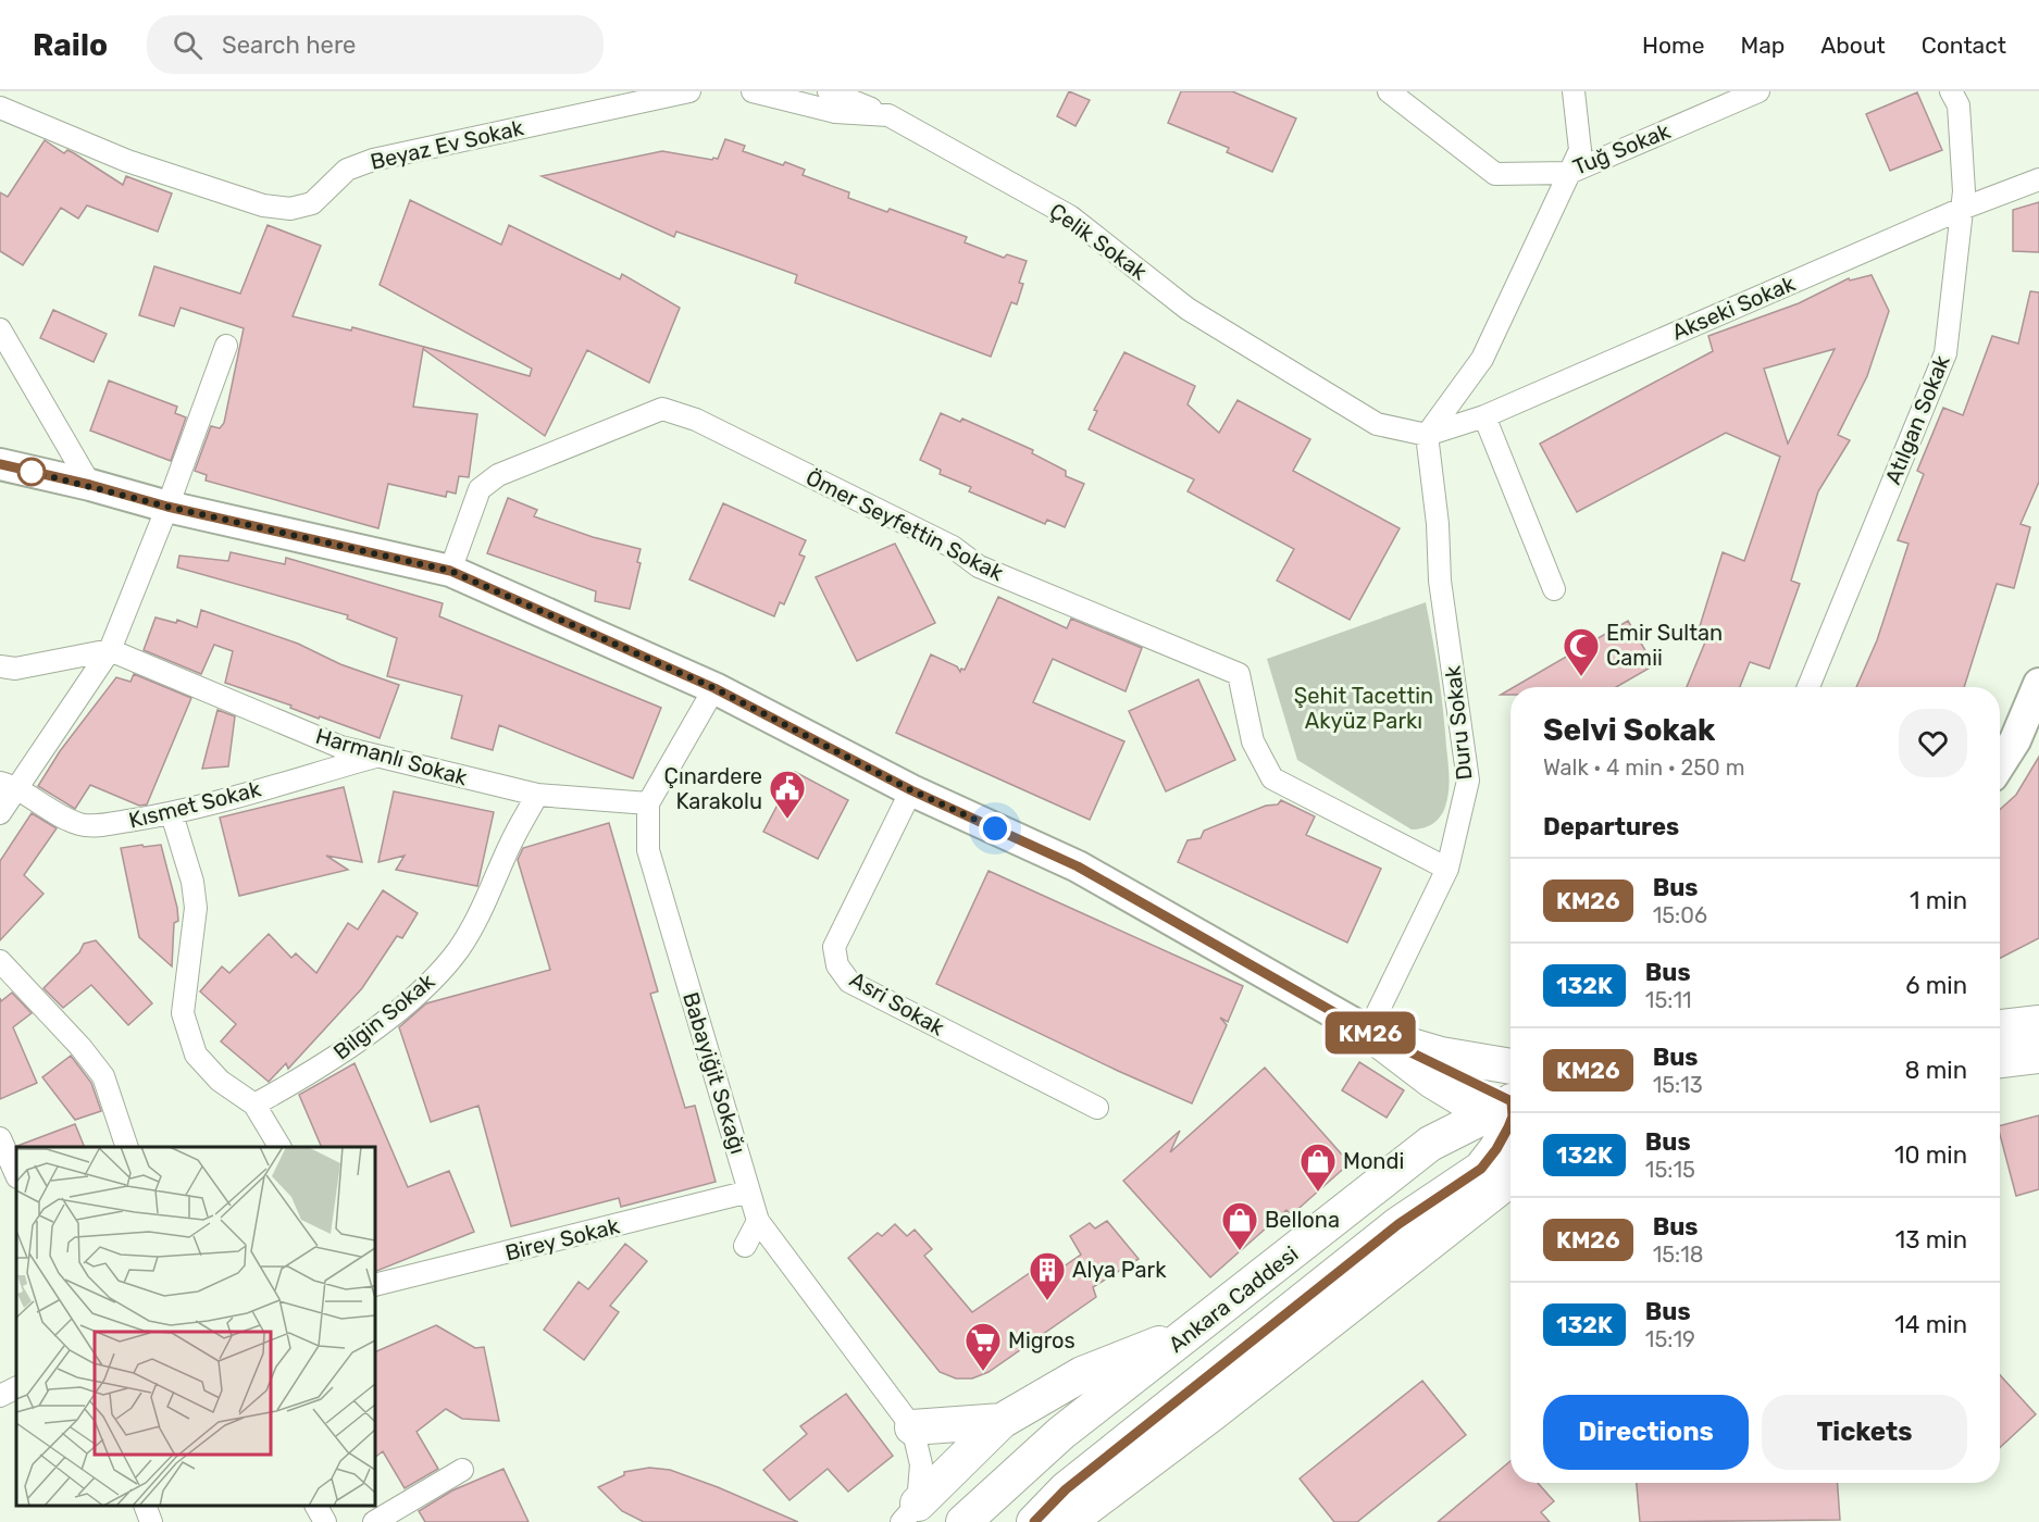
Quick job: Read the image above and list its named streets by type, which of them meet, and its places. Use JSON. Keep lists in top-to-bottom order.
{
  "streets": {
    "main road": ["Ankara Caddesi"],
    "street": [
      "Beyaz Ev Sokak",
      "Tuğ Sokak",
      "Çelik Sokak",
      "Akseki Sokak",
      "Atılgan Sokak",
      "Ömer Seyfettin Sokak",
      "Duru Sokak",
      "Harmanlı Sokak",
      "Kısmet Sokak",
      "Asri Sokak",
      "Bilgin Sokak",
      "Babayiğit Sokağı",
      "Birey Sokak"
    ]
  },
  "crossings": [
    ["Çelik Sokak", "Akseki Sokak"],
    ["Çelik Sokak", "Duru Sokak"],
    ["Akseki Sokak", "Atılgan Sokak"],
    ["Akseki Sokak", "Duru Sokak"],
    ["Ömer Seyfettin Sokak", "Duru Sokak"],
    ["Harmanlı Sokak", "Kısmet Sokak"],
    ["Harmanlı Sokak", "Bilgin Sokak"],
    ["Harmanlı Sokak", "Babayiğit Sokağı"],
    ["Babayiğit Sokağı", "Birey Sokak"]
  ],
  "parks": ["Şehit Tacettin Akyüz Parkı"],
  "places": {
    "mosque": ["Emir Sultan Camii"],
    "public building": ["Çınardere Karakolu"],
    "shop": ["Mondi", "Bellona"],
    "building": ["Alya Park"],
    "supermarket": ["Migros"]
  },
  "lines": ["bus line KM26"],
  "page": {
    "header": "Railo",
    "search": "Search here",
    "nav": [
      "Home",
      "Map",
      "About",
      "Contact"
    ],
    "on_map": "KM26",
    "heading": [
      ["Selvi Sokak", "Walk · 4 min · 250 m"],
      "Departures"
    ],
    "list": [
      {
        "mark": "KM26",
        "name": "Bus",
        "note": "15:06",
        "value": "1 min"
      },
      {
        "mark": "132K",
        "name": "Bus",
        "note": "15:11",
        "value": "6 min"
      },
      {
        "mark": "KM26",
        "name": "Bus",
        "note": "15:13",
        "value": "8 min"
      },
      {
        "mark": "132K",
        "name": "Bus",
        "note": "15:15",
        "value": "10 min"
      },
      {
        "mark": "KM26",
        "name": "Bus",
        "note": "15:18",
        "value": "13 min"
      },
      {
        "mark": "132K",
        "name": "Bus",
        "note": "15:19",
        "value": "14 min"
      }
    ],
    "buttons": ["Directions", "Tickets"]
  }
}
